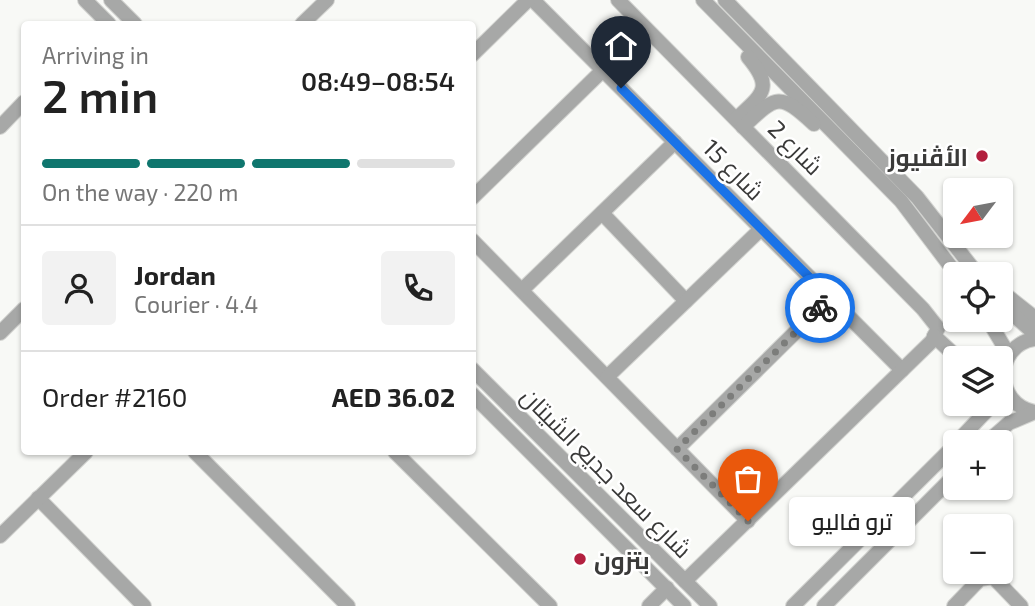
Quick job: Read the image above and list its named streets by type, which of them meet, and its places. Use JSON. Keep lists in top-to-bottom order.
{
  "streets": {
    "street": ["شارع 2", "شارع 15", "شارع سعد جديع الشيتان"]
  },
  "places": ["الأڤنيوز", "ترو فاليو", "بتزون"],
  "north": "bottom left",
  "page": {
    "heading": ["2 min", "Arriving in", "08:49–08:54"],
    "panel": [
      "Jordan",
      "Courier · 4.4",
      "Order #2160",
      "AED 36.02"
    ],
    "bar": "On the way · 220 m",
    "map_buttons": ["+", "−"],
    "bubble": "ترو فاليو"
  }
}
